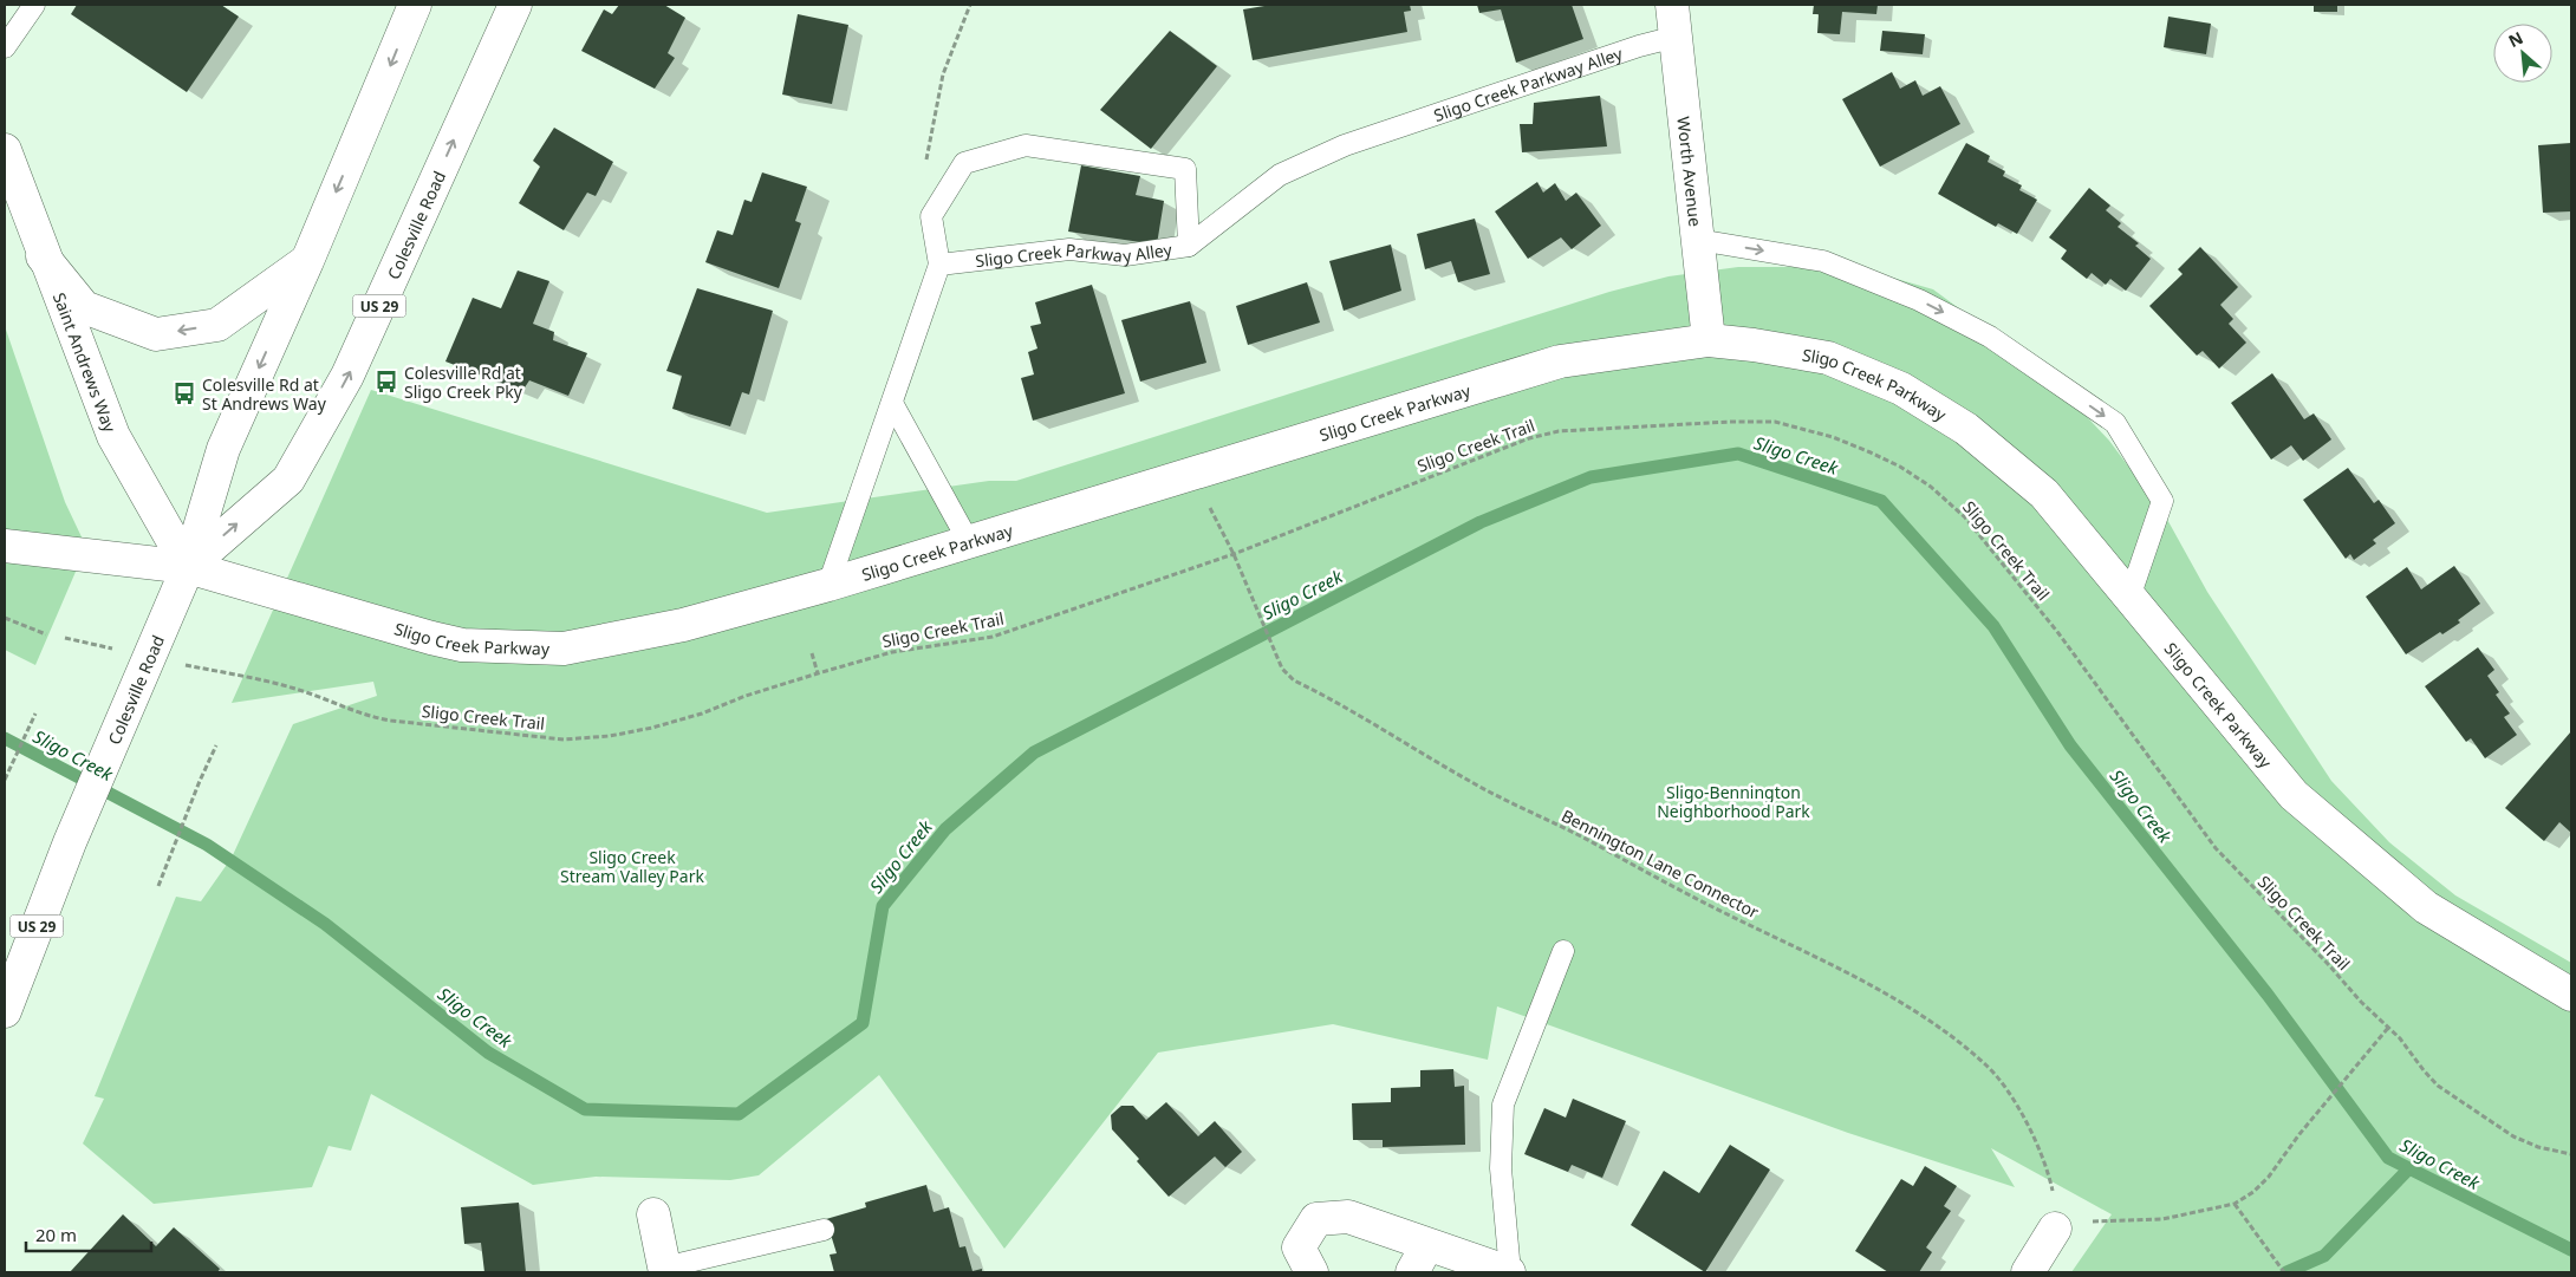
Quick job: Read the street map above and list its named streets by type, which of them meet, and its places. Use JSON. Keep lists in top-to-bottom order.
{
  "streets": {
    "main road": [
      "Worth Avenue",
      "Colesville Road",
      "US 29",
      "Saint Andrews Way",
      "Sligo Creek Parkway"
    ],
    "lane": ["Sligo Creek Parkway Alley"],
    "path": ["Sligo Creek Trail", "Bennington Lane Connector"]
  },
  "crossings": [
    ["Sligo Creek Parkway Alley", "Worth Avenue"],
    ["Worth Avenue", "Sligo Creek Parkway"],
    ["Colesville Road", "Saint Andrews Way"],
    ["Colesville Road", "Sligo Creek Parkway"],
    ["Saint Andrews Way", "Sligo Creek Parkway"],
    ["Sligo Creek Parkway", "Bennington Lane Connector"],
    ["Sligo Creek Trail", "Bennington Lane Connector"]
  ],
  "water": ["Sligo Creek"],
  "parks": ["Sligo-Bennington Neighborhood Park", "Sligo Creek Stream Valley Park"],
  "places": {
    "bus stop": ["Colesville Rd at Sligo Creek Pky", "Colesville Rd at St Andrews Way"]
  },
  "scale_bar": "20 m",
  "north": "top left"
}
